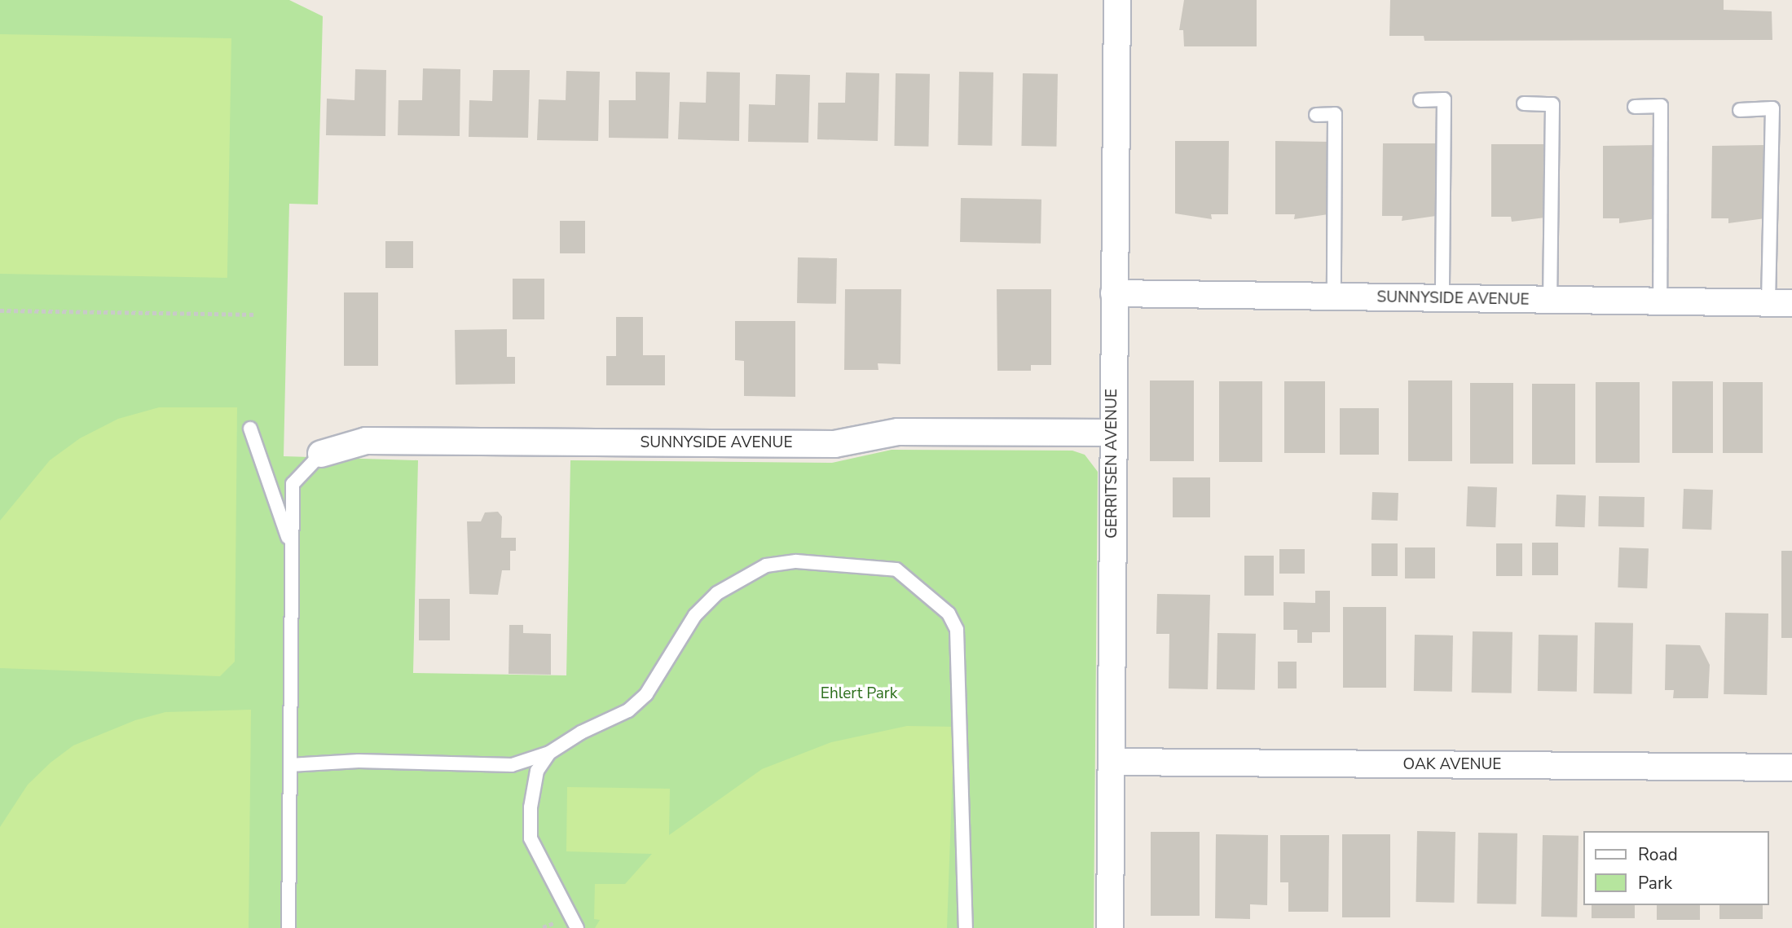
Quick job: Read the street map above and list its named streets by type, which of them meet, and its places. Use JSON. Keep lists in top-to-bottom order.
{
  "streets": {
    "street": ["SUNNYSIDE AVENUE", "GERRITSEN AVENUE", "OAK AVENUE"]
  },
  "crossings": [
    ["SUNNYSIDE AVENUE", "GERRITSEN AVENUE"],
    ["GERRITSEN AVENUE", "OAK AVENUE"]
  ],
  "parks": ["Ehlert Park"],
  "legend": ["Road", "Park"]
}
